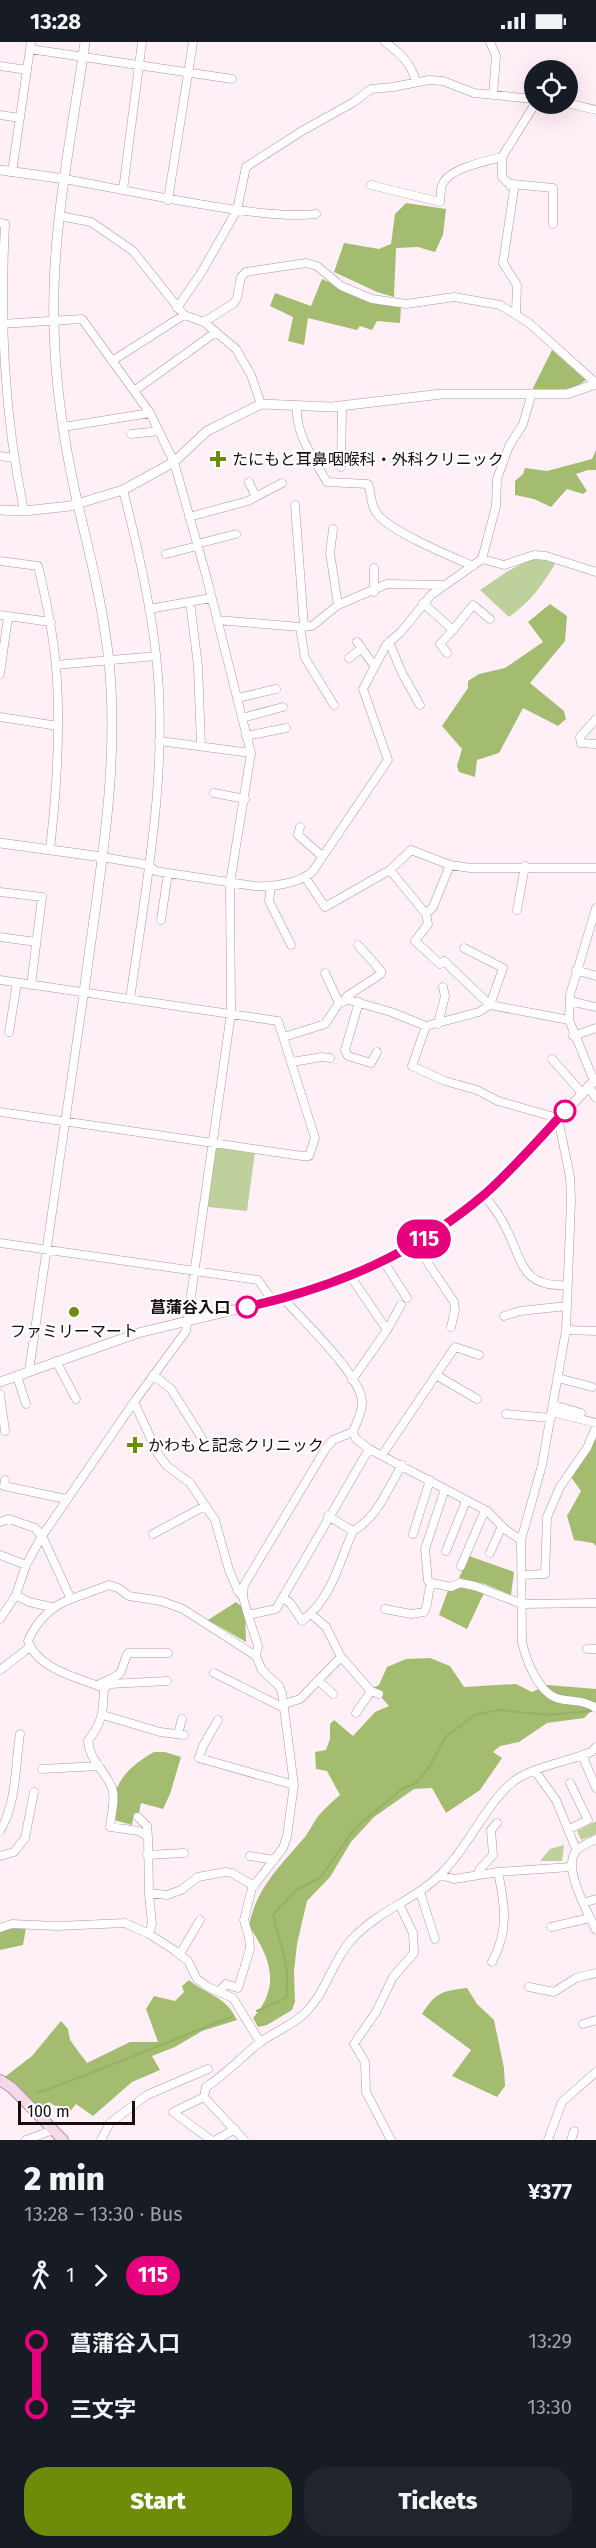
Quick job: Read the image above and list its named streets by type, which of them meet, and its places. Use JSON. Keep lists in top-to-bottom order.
{
  "places": {
    "health": ["たにもと耳鼻咽喉科・外科クリニック", "かわもと記念クリニック"],
    "other": ["菖蒲谷入口", "ファミリーマート"]
  },
  "lines": ["bus line 115"],
  "scale_bar": "100 m",
  "page": {
    "status": "13:28",
    "on_map": "115",
    "scale": "100 m",
    "heading": ["2 min", "13:28 – 13:30 · Bus", "¥377"],
    "legs": ["1", "115"],
    "list": [
      {
        "name": "菖蒲谷入口",
        "value": "13:29"
      },
      {
        "name": "三文字",
        "value": "13:30"
      }
    ],
    "buttons": ["Start", "Tickets"]
  }
}
